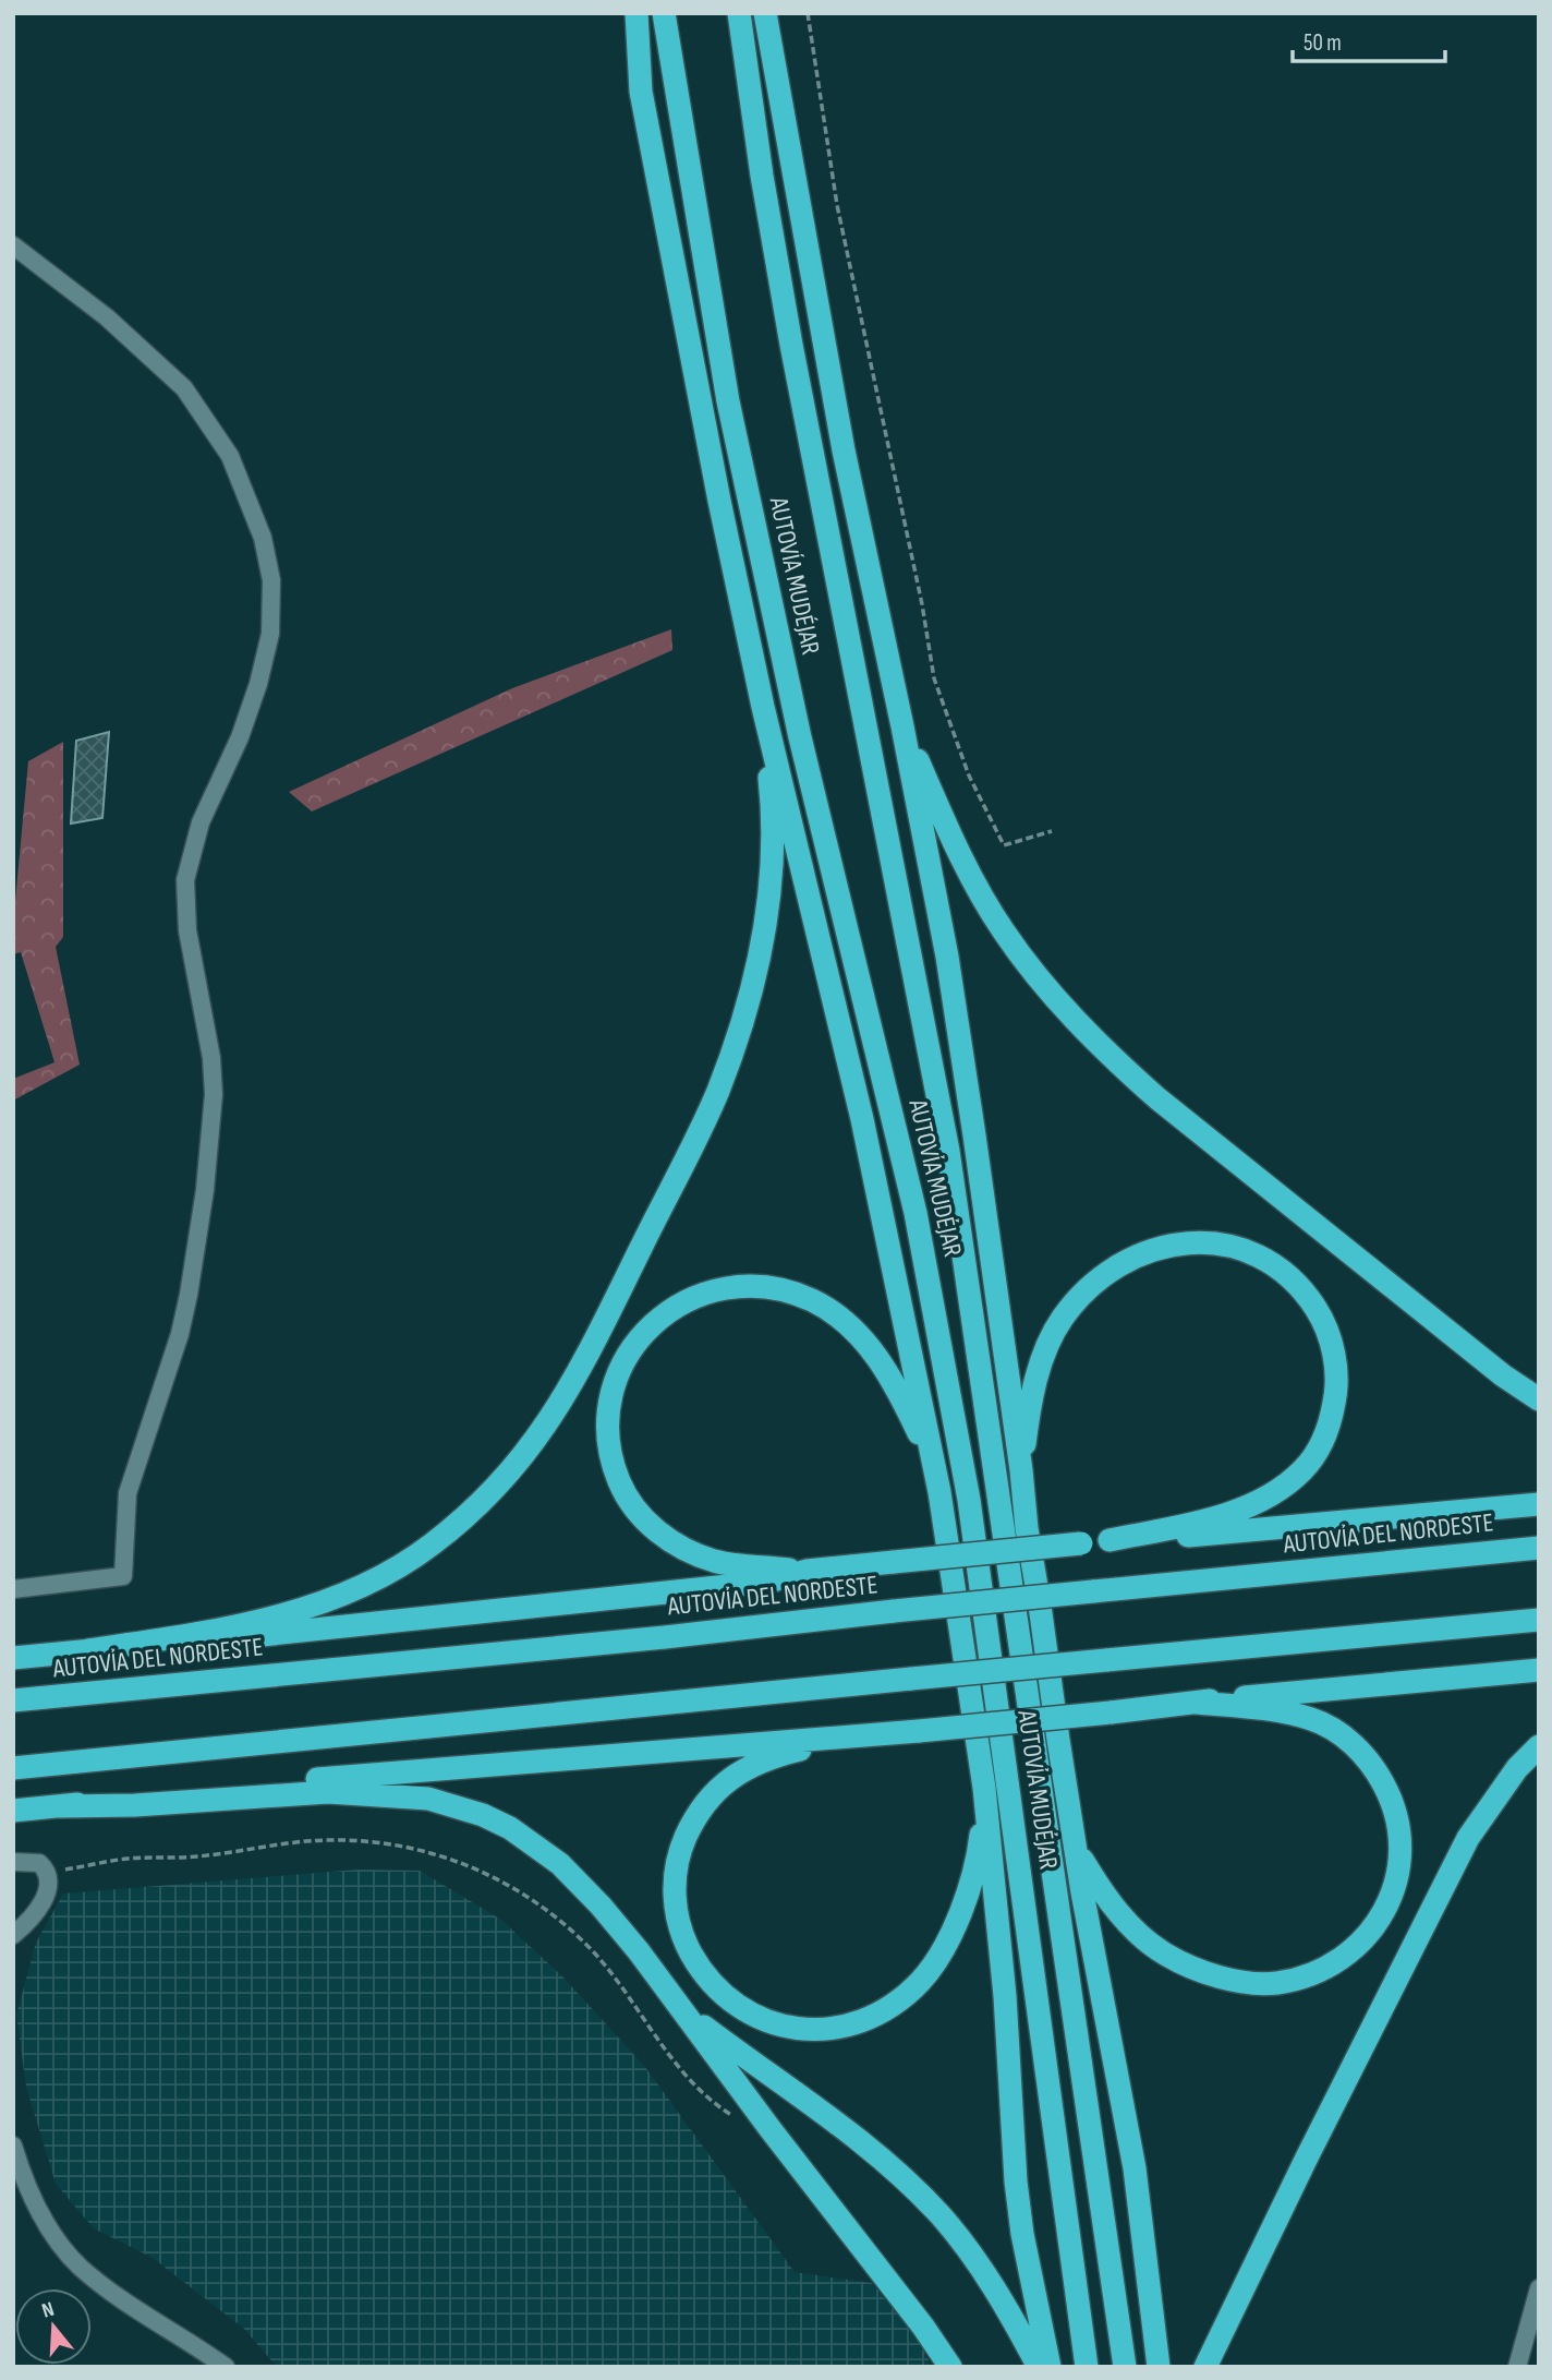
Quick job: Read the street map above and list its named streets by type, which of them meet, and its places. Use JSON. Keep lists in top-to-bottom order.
{
  "streets": {
    "highway": ["AUTOVÍA MUDÉJAR", "AUTOVÍA DEL NORDESTE"]
  },
  "scale_bar": "50 m",
  "north": "top"
}
